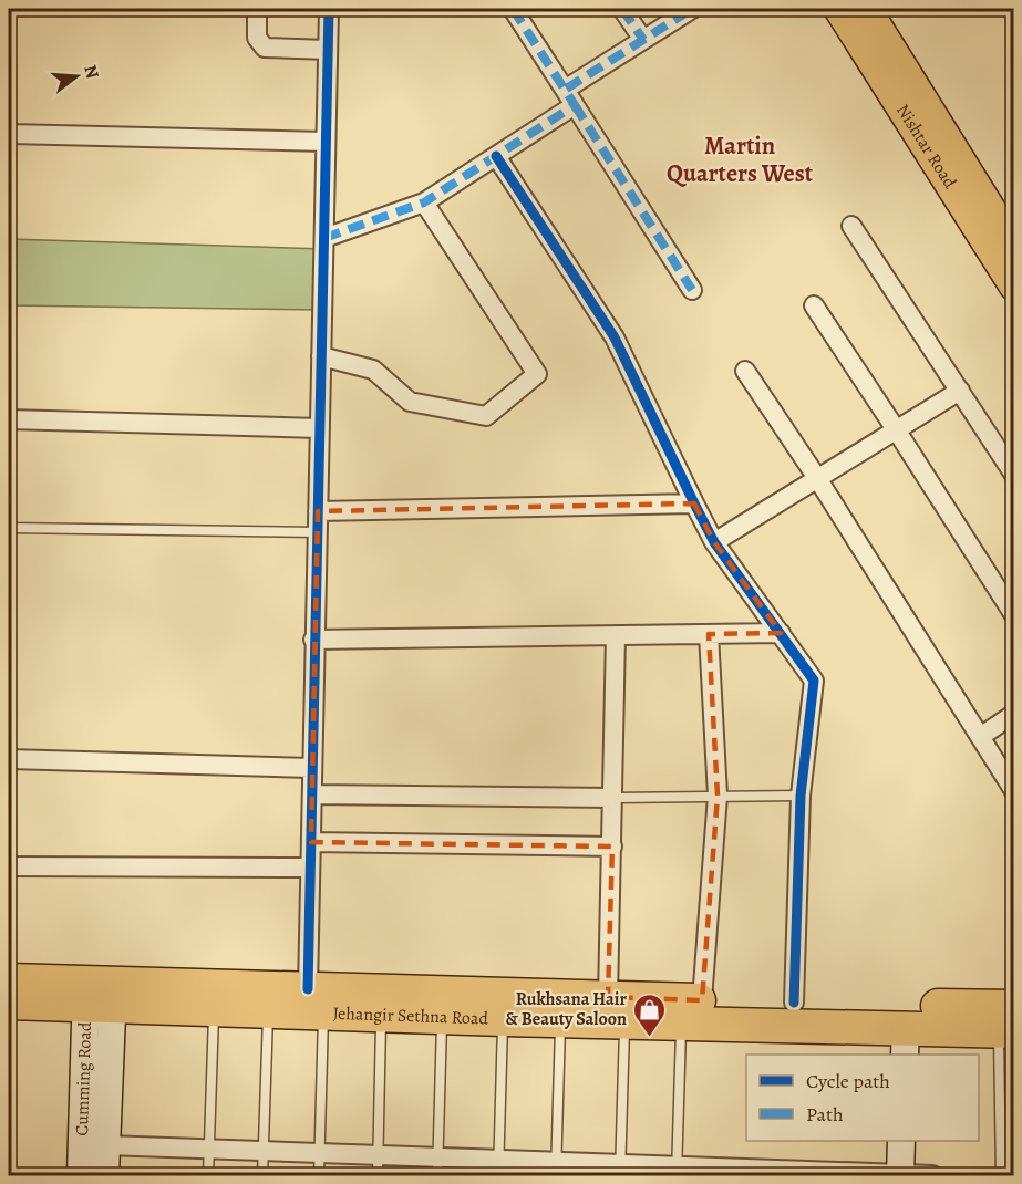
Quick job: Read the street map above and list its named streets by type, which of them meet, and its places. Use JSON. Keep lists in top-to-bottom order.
{
  "streets": {
    "highway": ["Jehangir Sethna Road"],
    "main road": ["Nishtar Road"],
    "street": ["Cumming Road"]
  },
  "crossings": [
    ["Jehangir Sethna Road", "Cumming Road"]
  ],
  "districts": ["Martin Quarters West"],
  "places": {
    "shop": ["Rukhsana Hair & Beauty Saloon"]
  },
  "legend": ["Cycle path", "Path"],
  "north": "right"
}
